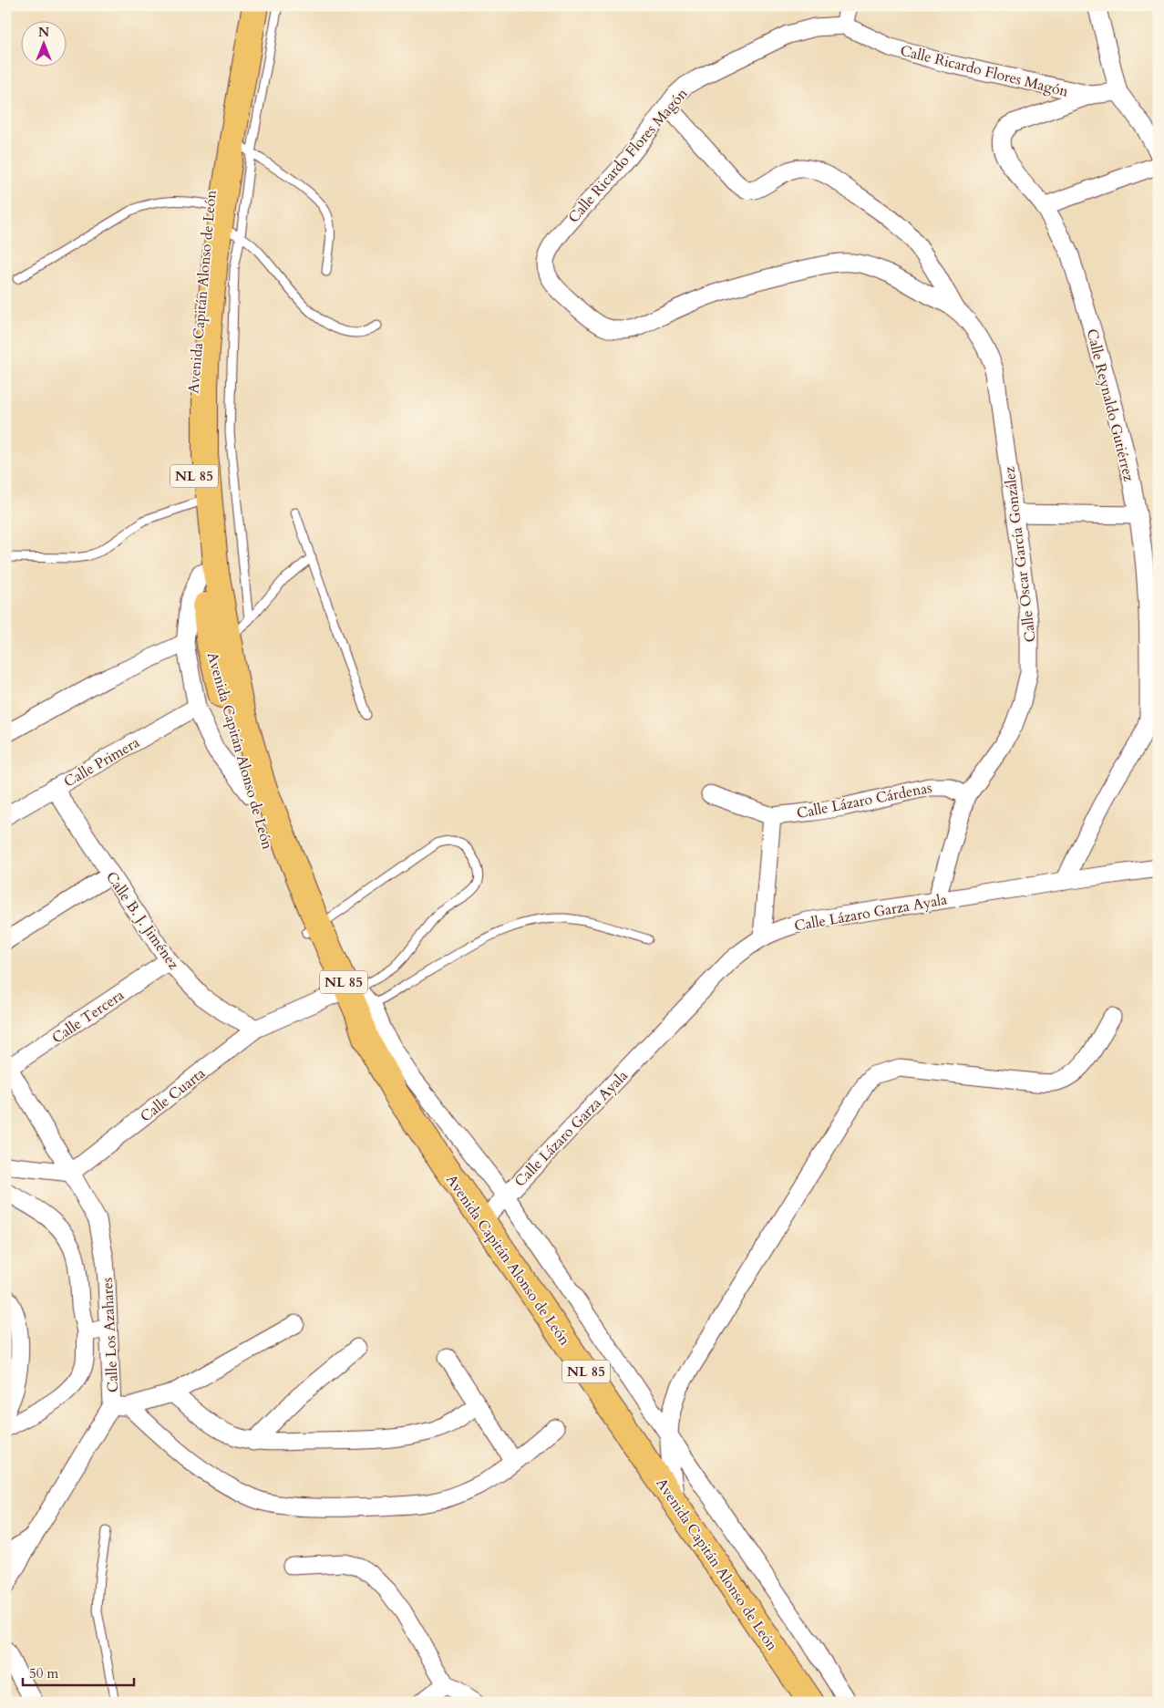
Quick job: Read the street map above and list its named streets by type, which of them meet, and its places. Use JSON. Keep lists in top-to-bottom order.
{
  "streets": {
    "main road": ["Avenida Capitán Alonso de León", "NL 85"],
    "street": [
      "Calle Ricardo Flores Magón",
      "Calle Reynaldo Gutiérrez",
      "Calle Oscar García González",
      "Calle Primera",
      "Calle Lázaro Cárdenas",
      "Calle Lázaro Garza Ayala",
      "Calle B. J. Jiménez",
      "Calle Tercera",
      "Calle Cuarta",
      "Calle Los Azahares"
    ]
  },
  "crossings": [
    ["Calle Ricardo Flores Magón", "Calle Reynaldo Gutiérrez"],
    ["Calle Ricardo Flores Magón", "Calle Oscar García González"],
    ["Avenida Capitán Alonso de León", "Calle Lázaro Garza Ayala"],
    ["Avenida Capitán Alonso de León", "Calle Cuarta"],
    ["Calle Reynaldo Gutiérrez", "Calle Lázaro Garza Ayala"],
    ["Calle Oscar García González", "Calle Lázaro Cárdenas"],
    ["Calle Oscar García González", "Calle Lázaro Garza Ayala"],
    ["Calle Primera", "Calle B. J. Jiménez"],
    ["Calle B. J. Jiménez", "Calle Tercera"],
    ["Calle B. J. Jiménez", "Calle Cuarta"],
    ["Calle Tercera", "Calle Los Azahares"],
    ["Calle Cuarta", "Calle Los Azahares"]
  ],
  "scale_bar": "50 m",
  "north": "top"
}
